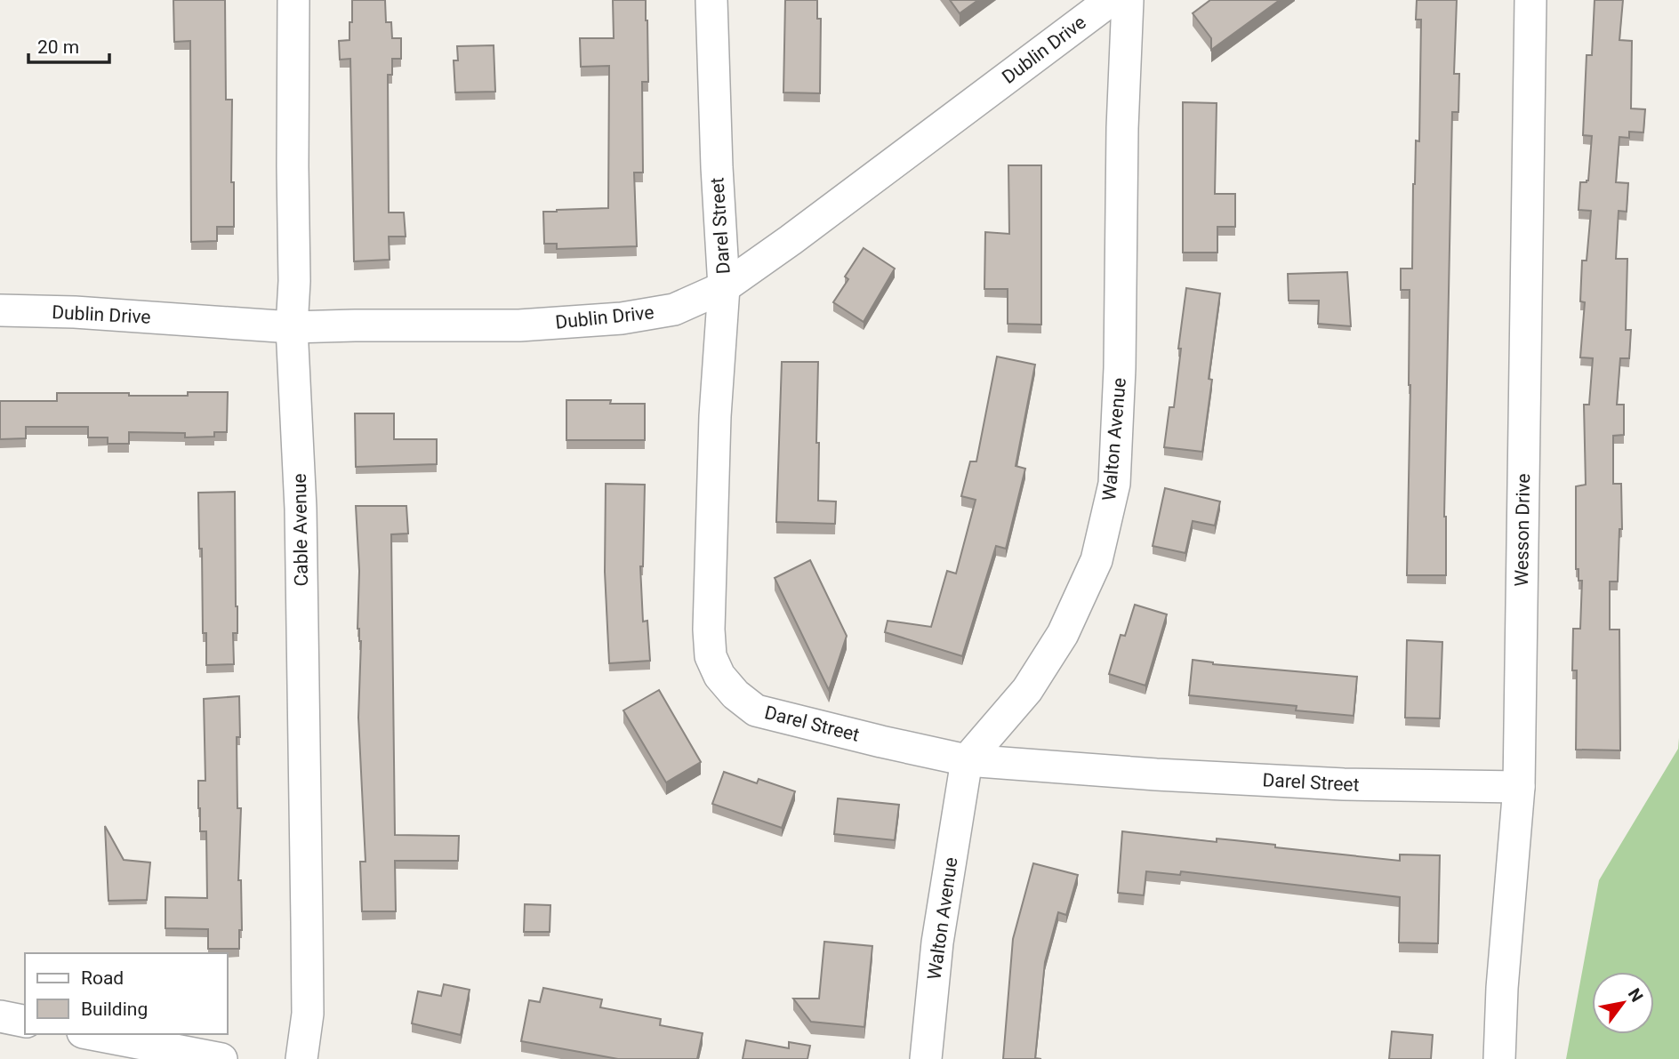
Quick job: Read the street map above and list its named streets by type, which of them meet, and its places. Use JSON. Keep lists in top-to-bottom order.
{
  "streets": {
    "street": [
      "Dublin Drive",
      "Darel Street",
      "Walton Avenue",
      "Cable Avenue",
      "Wesson Drive"
    ]
  },
  "crossings": [
    ["Dublin Drive", "Darel Street"],
    ["Dublin Drive", "Cable Avenue"],
    ["Darel Street", "Walton Avenue"],
    ["Darel Street", "Wesson Drive"]
  ],
  "legend": ["Road", "Building"],
  "scale_bar": "20 m",
  "north": "top right"
}
